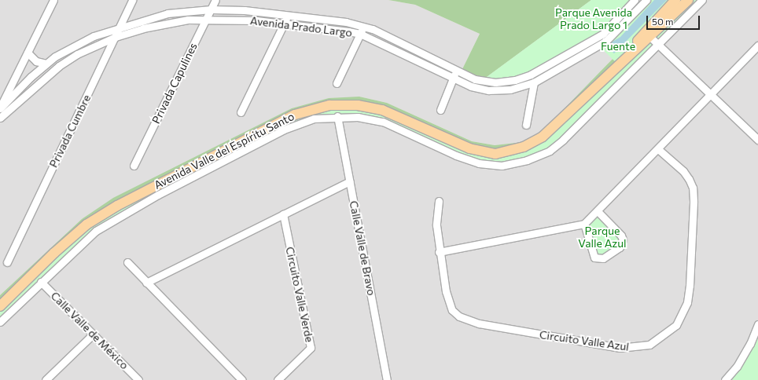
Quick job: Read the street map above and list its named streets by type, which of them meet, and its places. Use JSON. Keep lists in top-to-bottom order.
{
  "streets": {
    "main road": ["Avenida Valle del Espíritu Santo"],
    "street": [
      "Avenida Prado Largo",
      "Privada Capulines",
      "Privada Cumbre",
      "Calle Valle de Bravo",
      "Circuito Valle Verde",
      "Calle Valle de México",
      "Circuito Valle Azul"
    ]
  },
  "crossings": [
    ["Avenida Prado Largo", "Privada Capulines"],
    ["Avenida Prado Largo", "Privada Cumbre"]
  ],
  "parks": ["Parque Avenida Prado Largo 1", "Fuente", "Parque Valle Azul"],
  "scale_bar": "50 m"
}
